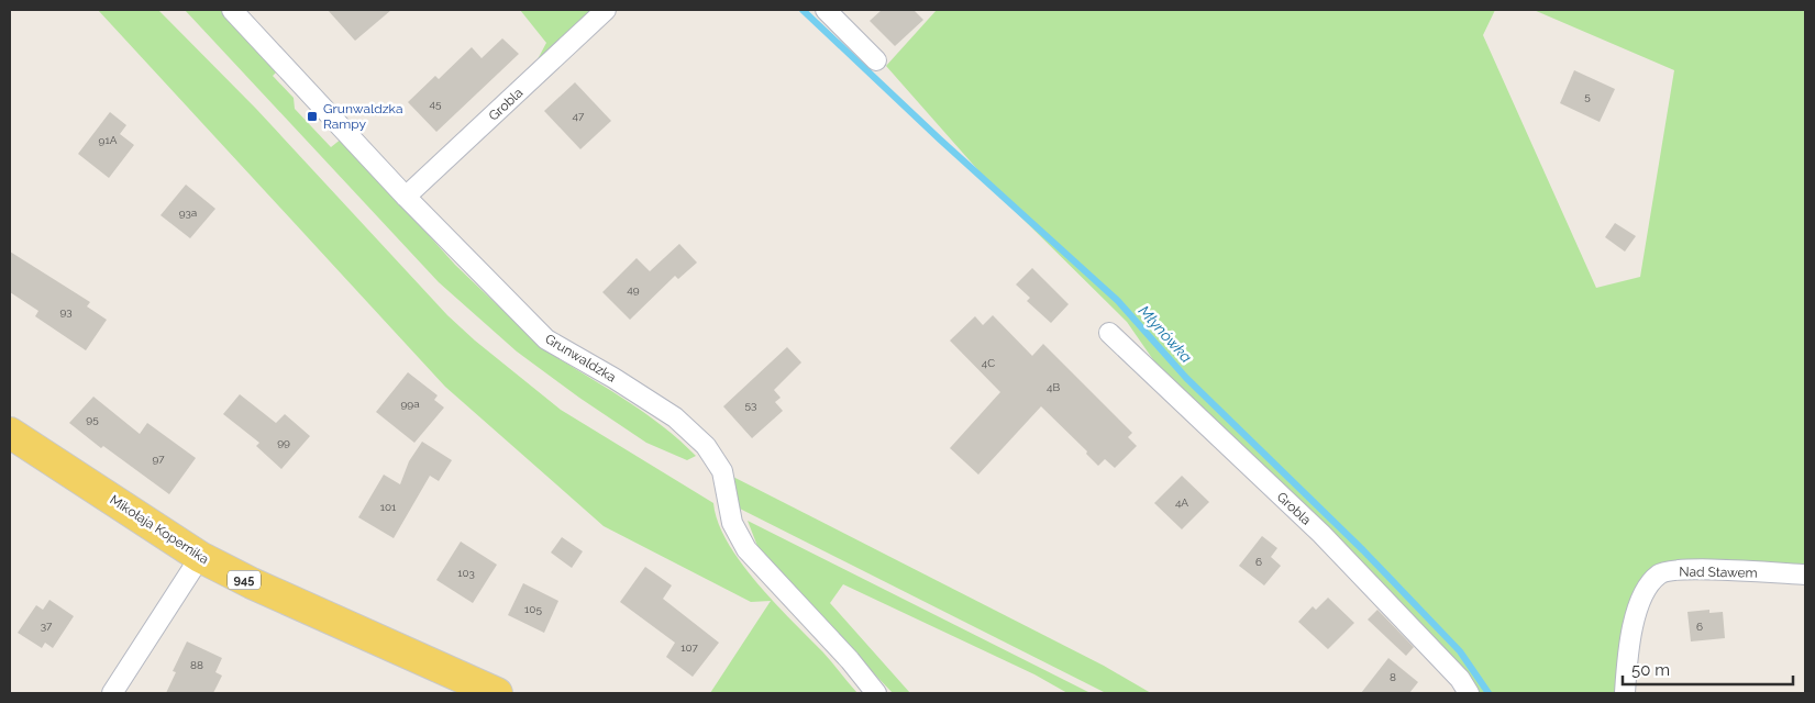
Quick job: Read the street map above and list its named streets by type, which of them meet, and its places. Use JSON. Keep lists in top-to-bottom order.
{
  "streets": {
    "main road": ["Mikołaja Kopernika", "945"],
    "street": ["Grobla", "Grunwaldzka", "Nad Stawem"]
  },
  "crossings": [
    ["Grobla", "Grunwaldzka"]
  ],
  "water": ["Młynówka"],
  "places": {
    "transit": ["Grunwaldzka Rampy"]
  },
  "house_numbers": [
    "5",
    "45",
    "47",
    "91A",
    "93a",
    "49",
    "93",
    "4C",
    "4B",
    "99a",
    "53",
    "95",
    "99",
    "97",
    "4A",
    "101",
    "6",
    "103",
    "105",
    "37",
    "6",
    "107",
    "88",
    "8"
  ],
  "scale_bar": "50 m"
}
